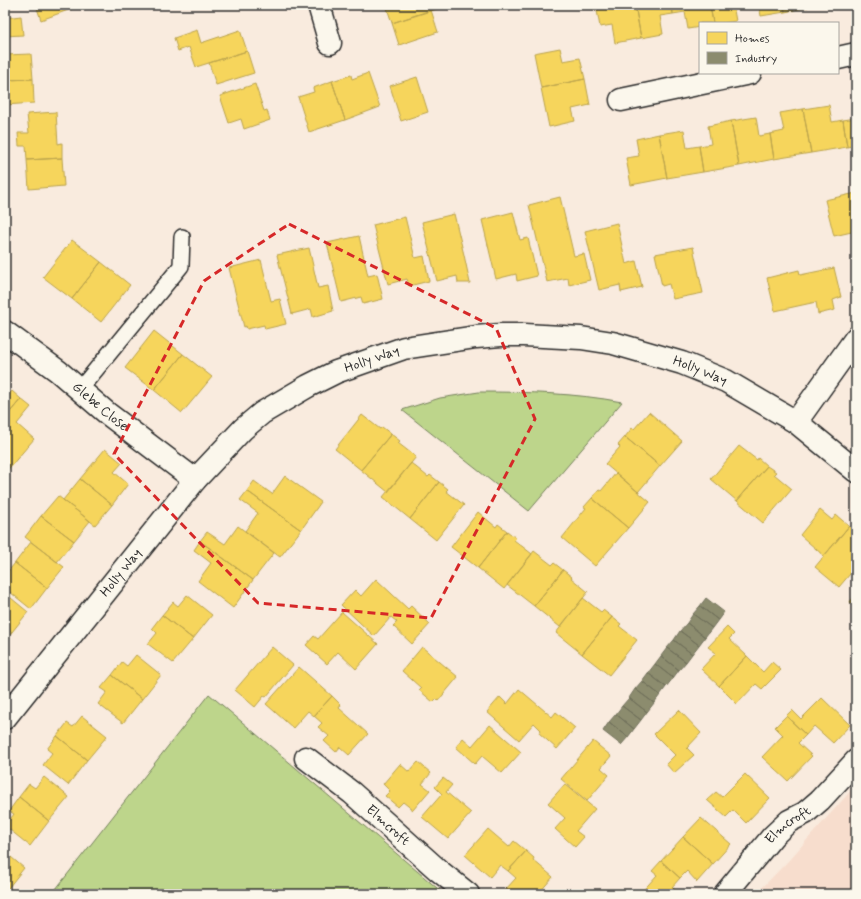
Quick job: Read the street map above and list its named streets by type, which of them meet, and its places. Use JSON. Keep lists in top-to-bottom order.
{
  "streets": {
    "street": ["Holly Way", "Glebe Close", "Elmcroft"]
  },
  "crossings": [
    ["Holly Way", "Glebe Close"]
  ],
  "legend": ["Homes", "Industry"]
}
